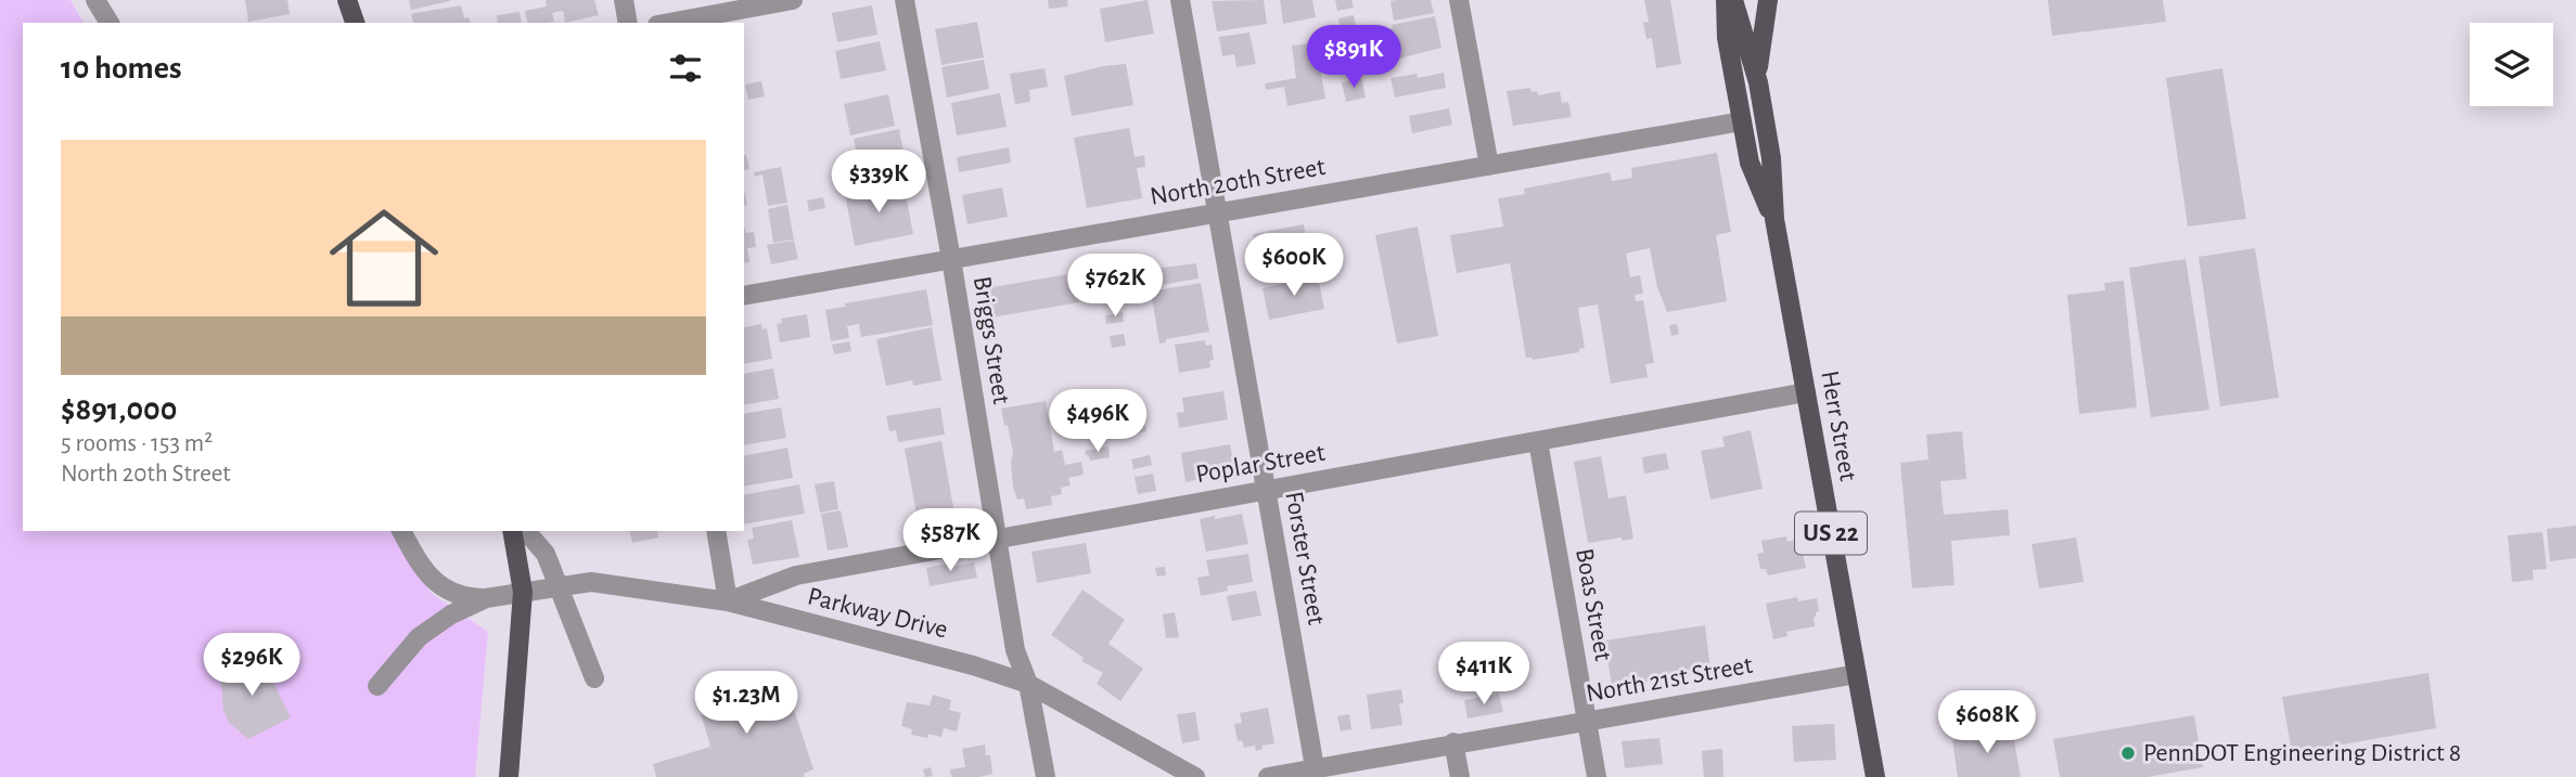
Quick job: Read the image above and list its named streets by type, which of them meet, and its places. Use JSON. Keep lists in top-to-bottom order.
{
  "streets": {
    "main road": ["Herr Street", "US 22"],
    "street": [
      "North 20th Street",
      "Briggs Street",
      "Poplar Street",
      "Forster Street",
      "Boas Street",
      "Parkway Drive",
      "North 21st Street"
    ]
  },
  "crossings": [
    ["North 20th Street", "Briggs Street"],
    ["North 20th Street", "Herr Street"],
    ["North 20th Street", "Forster Street"],
    ["Briggs Street", "Poplar Street"],
    ["Briggs Street", "Parkway Drive"],
    ["Herr Street", "Poplar Street"],
    ["Herr Street", "US 22"],
    ["Herr Street", "North 21st Street"],
    ["Poplar Street", "Forster Street"],
    ["Poplar Street", "Boas Street"],
    ["Poplar Street", "Parkway Drive"],
    ["Forster Street", "North 21st Street"],
    ["Boas Street", "North 21st Street"]
  ],
  "places": ["PennDOT Engineering District 8"],
  "page": {
    "heading": "10 homes",
    "price": [
      "$891K",
      "$339K",
      "$600K",
      "$762K",
      "$496K",
      "$587K",
      "$296K",
      "$411K",
      "$1.23M",
      "$608K"
    ],
    "list": [
      {
        "name": "$891,000",
        "note": "5 rooms · 153 m² · North 20th Street"
      }
    ]
  }
}
